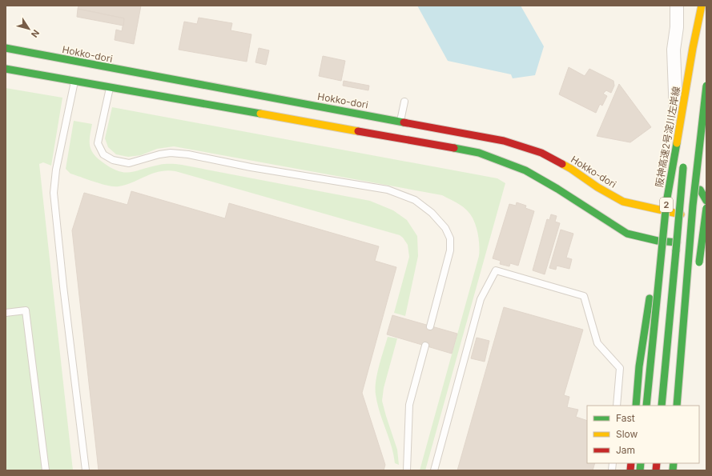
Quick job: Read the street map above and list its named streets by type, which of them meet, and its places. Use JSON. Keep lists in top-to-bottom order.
{
  "streets": {
    "main road": ["Hokko-dori", "阪神高速2号淀川左岸線", "2"]
  },
  "legend": ["Fast", "Slow", "Jam"],
  "north": "bottom right"
}
